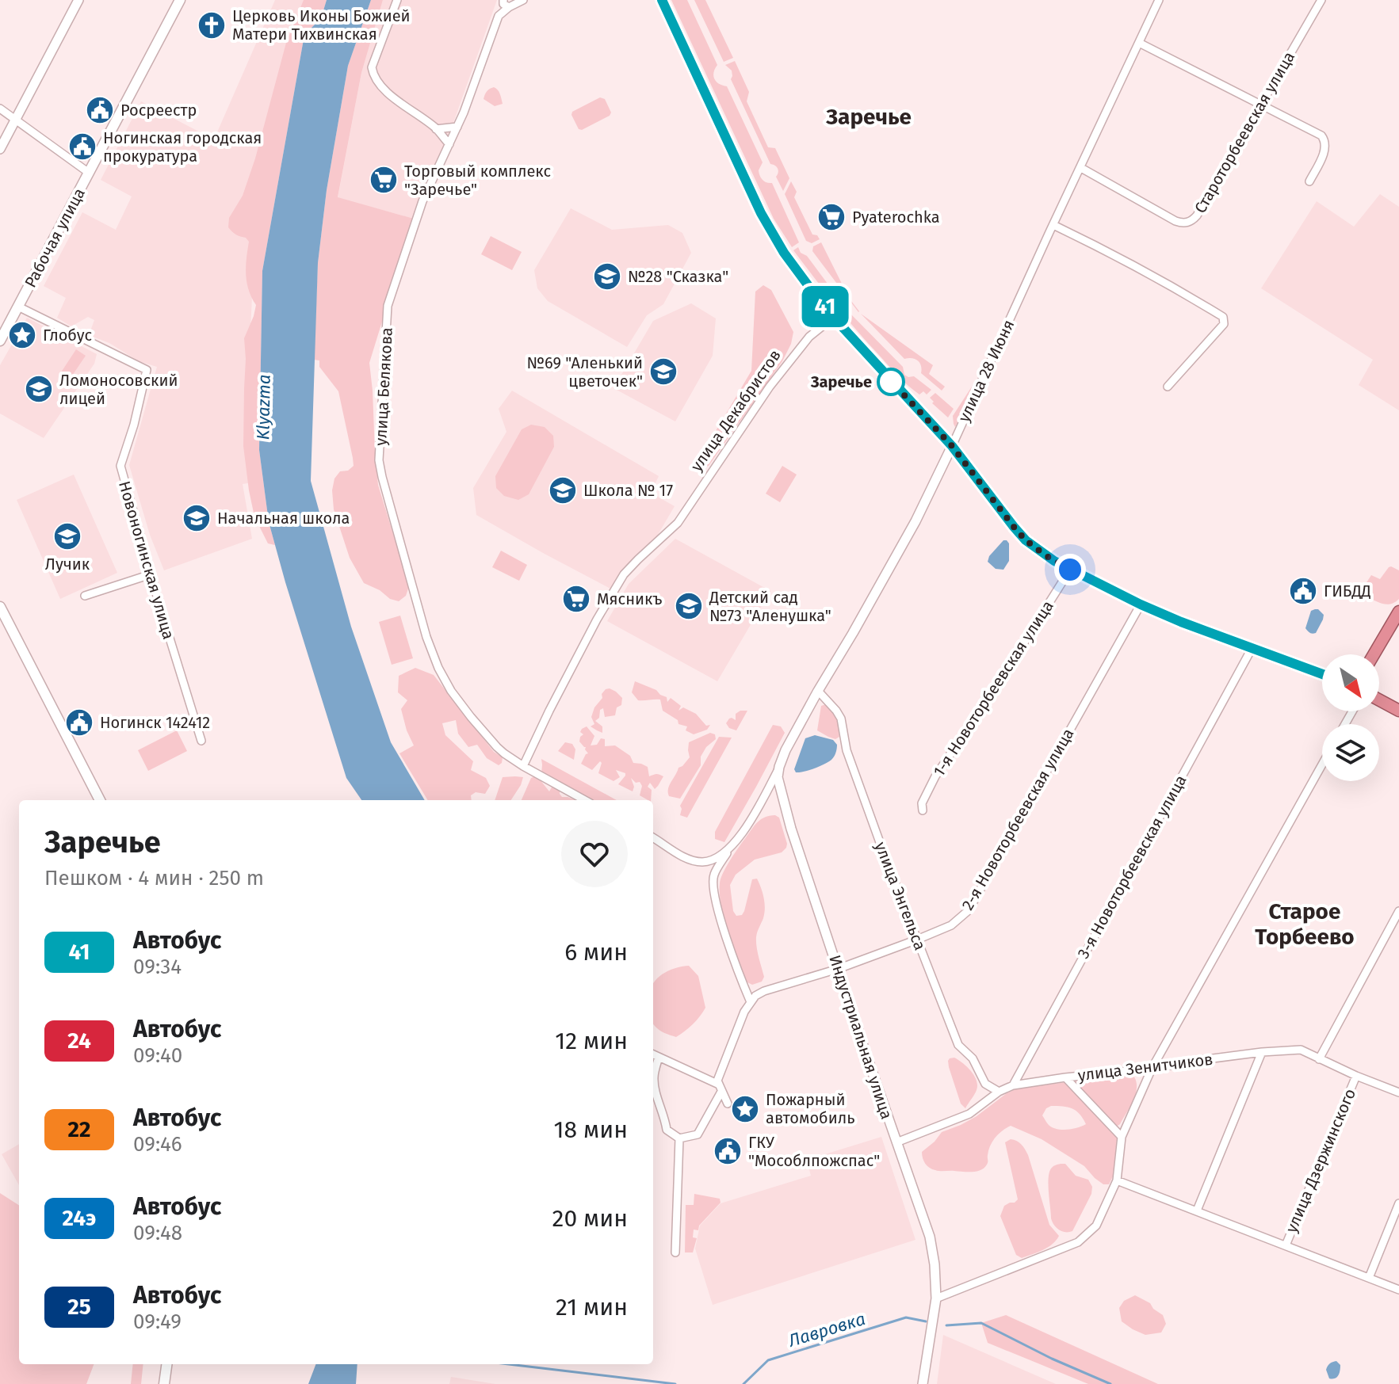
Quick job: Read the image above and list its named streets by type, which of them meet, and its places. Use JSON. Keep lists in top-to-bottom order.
{
  "streets": {
    "main road": ["Рабочая улица"],
    "street": [
      "Староторбеевская улица",
      "улица 28 Июня",
      "улица Белякова",
      "улица Декабристов",
      "Новоногинская улица",
      "1-я Новоторбеевская улица",
      "2-я Новоторбеевская улица",
      "3-я Новоторбеевская улица",
      "улица Энгельса",
      "Индустриальная улица",
      "улица Зенитчиков",
      "улица Дзержинского"
    ]
  },
  "crossings": [
    ["Староторбеевская улица", "улица 28 Июня"],
    ["Рабочая улица", "Новоногинская улица"],
    ["улица 28 Июня", "улица Энгельса"],
    ["улица 28 Июня", "Индустриальная улица"],
    ["улица Белякова", "улица Декабристов"],
    ["2-я Новоторбеевская улица", "улица Энгельса"],
    ["2-я Новоторбеевская улица", "Индустриальная улица"],
    ["3-я Новоторбеевская улица", "улица Зенитчиков"],
    ["улица Энгельса", "улица Зенитчиков"],
    ["Индустриальная улица", "улица Зенитчиков"],
    ["улица Зенитчиков", "улица Дзержинского"]
  ],
  "districts": ["Заречье", "Старое Торбеево"],
  "water": ["Klyazma", "Лавровка"],
  "places": {
    "church": ["Церковь Иконы Божией Матери Тихвинская"],
    "public building": [
      "Росреестр",
      "Ногинская городская прокуратура",
      "ГИБДД",
      "Ногинск 142412",
      "ГКУ \"Мособлпожспас\""
    ],
    "supermarket": ["Торговый комплекс \"Заречье\"", "Pyaterochka", "Мясникъ"],
    "school or university": [
      "№28 \"Сказка\"",
      "№69 \"Аленький цветочек\"",
      "Ломоносовский лицей",
      "Школа № 17",
      "Начальная школа",
      "Лучик",
      "Детский сад №73 \"Аленушка\""
    ],
    "place": ["Глобус", "Пожарный автомобиль"],
    "other": ["Заречье"]
  },
  "lines": ["bus line 41"],
  "north": "bottom right",
  "page": {
    "on_map": "41",
    "heading": ["Заречье", "Пешком · 4 мин · 250 m"],
    "list": [
      {
        "mark": "41",
        "name": "Автобус",
        "note": "09:34",
        "value": "6 мин"
      },
      {
        "mark": "24",
        "name": "Автобус",
        "note": "09:40",
        "value": "12 мин"
      },
      {
        "mark": "22",
        "name": "Автобус",
        "note": "09:46",
        "value": "18 мин"
      },
      {
        "mark": "24э",
        "name": "Автобус",
        "note": "09:48",
        "value": "20 мин"
      },
      {
        "mark": "25",
        "name": "Автобус",
        "note": "09:49",
        "value": "21 мин"
      }
    ]
  }
}
